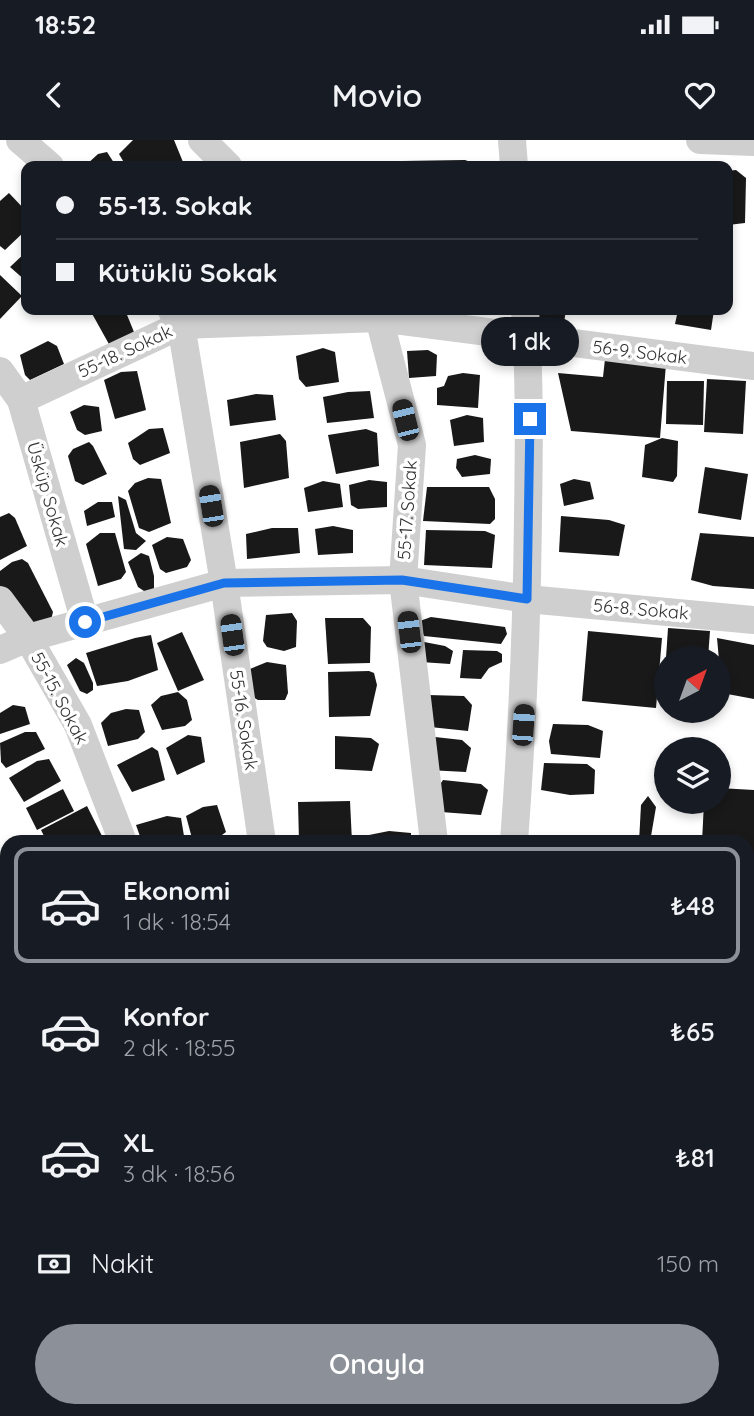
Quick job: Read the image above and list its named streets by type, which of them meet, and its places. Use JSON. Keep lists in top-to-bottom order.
{
  "streets": {
    "street": [
      "55-18. Sokak",
      "56-9. Sokak",
      "Üsküp Sokak",
      "55-17. Sokak",
      "56-8. Sokak",
      "55-15. Sokak",
      "55-16. Sokak"
    ]
  },
  "crossings": [
    ["55-18. Sokak", "56-9. Sokak"],
    ["55-18. Sokak", "Üsküp Sokak"],
    ["55-18. Sokak", "55-16. Sokak"],
    ["Üsküp Sokak", "56-8. Sokak"],
    ["55-17. Sokak", "56-8. Sokak"],
    ["56-8. Sokak", "55-15. Sokak"],
    ["56-8. Sokak", "55-16. Sokak"]
  ],
  "north": "top right",
  "page": {
    "status": "18:52",
    "header": "Movio",
    "banner": ["55-13. Sokak", "Kütüklü Sokak"],
    "bubble": "1 dk",
    "list": [
      {
        "name": "Ekonomi",
        "note": "1 dk · 18:54",
        "value": "₺48"
      },
      {
        "name": "Konfor",
        "note": "2 dk · 18:55",
        "value": "₺65"
      },
      {
        "name": "XL",
        "note": "3 dk · 18:56",
        "value": "₺81"
      }
    ],
    "pay": ["Nakit", "150 m"],
    "buttons": "Onayla"
  }
}
